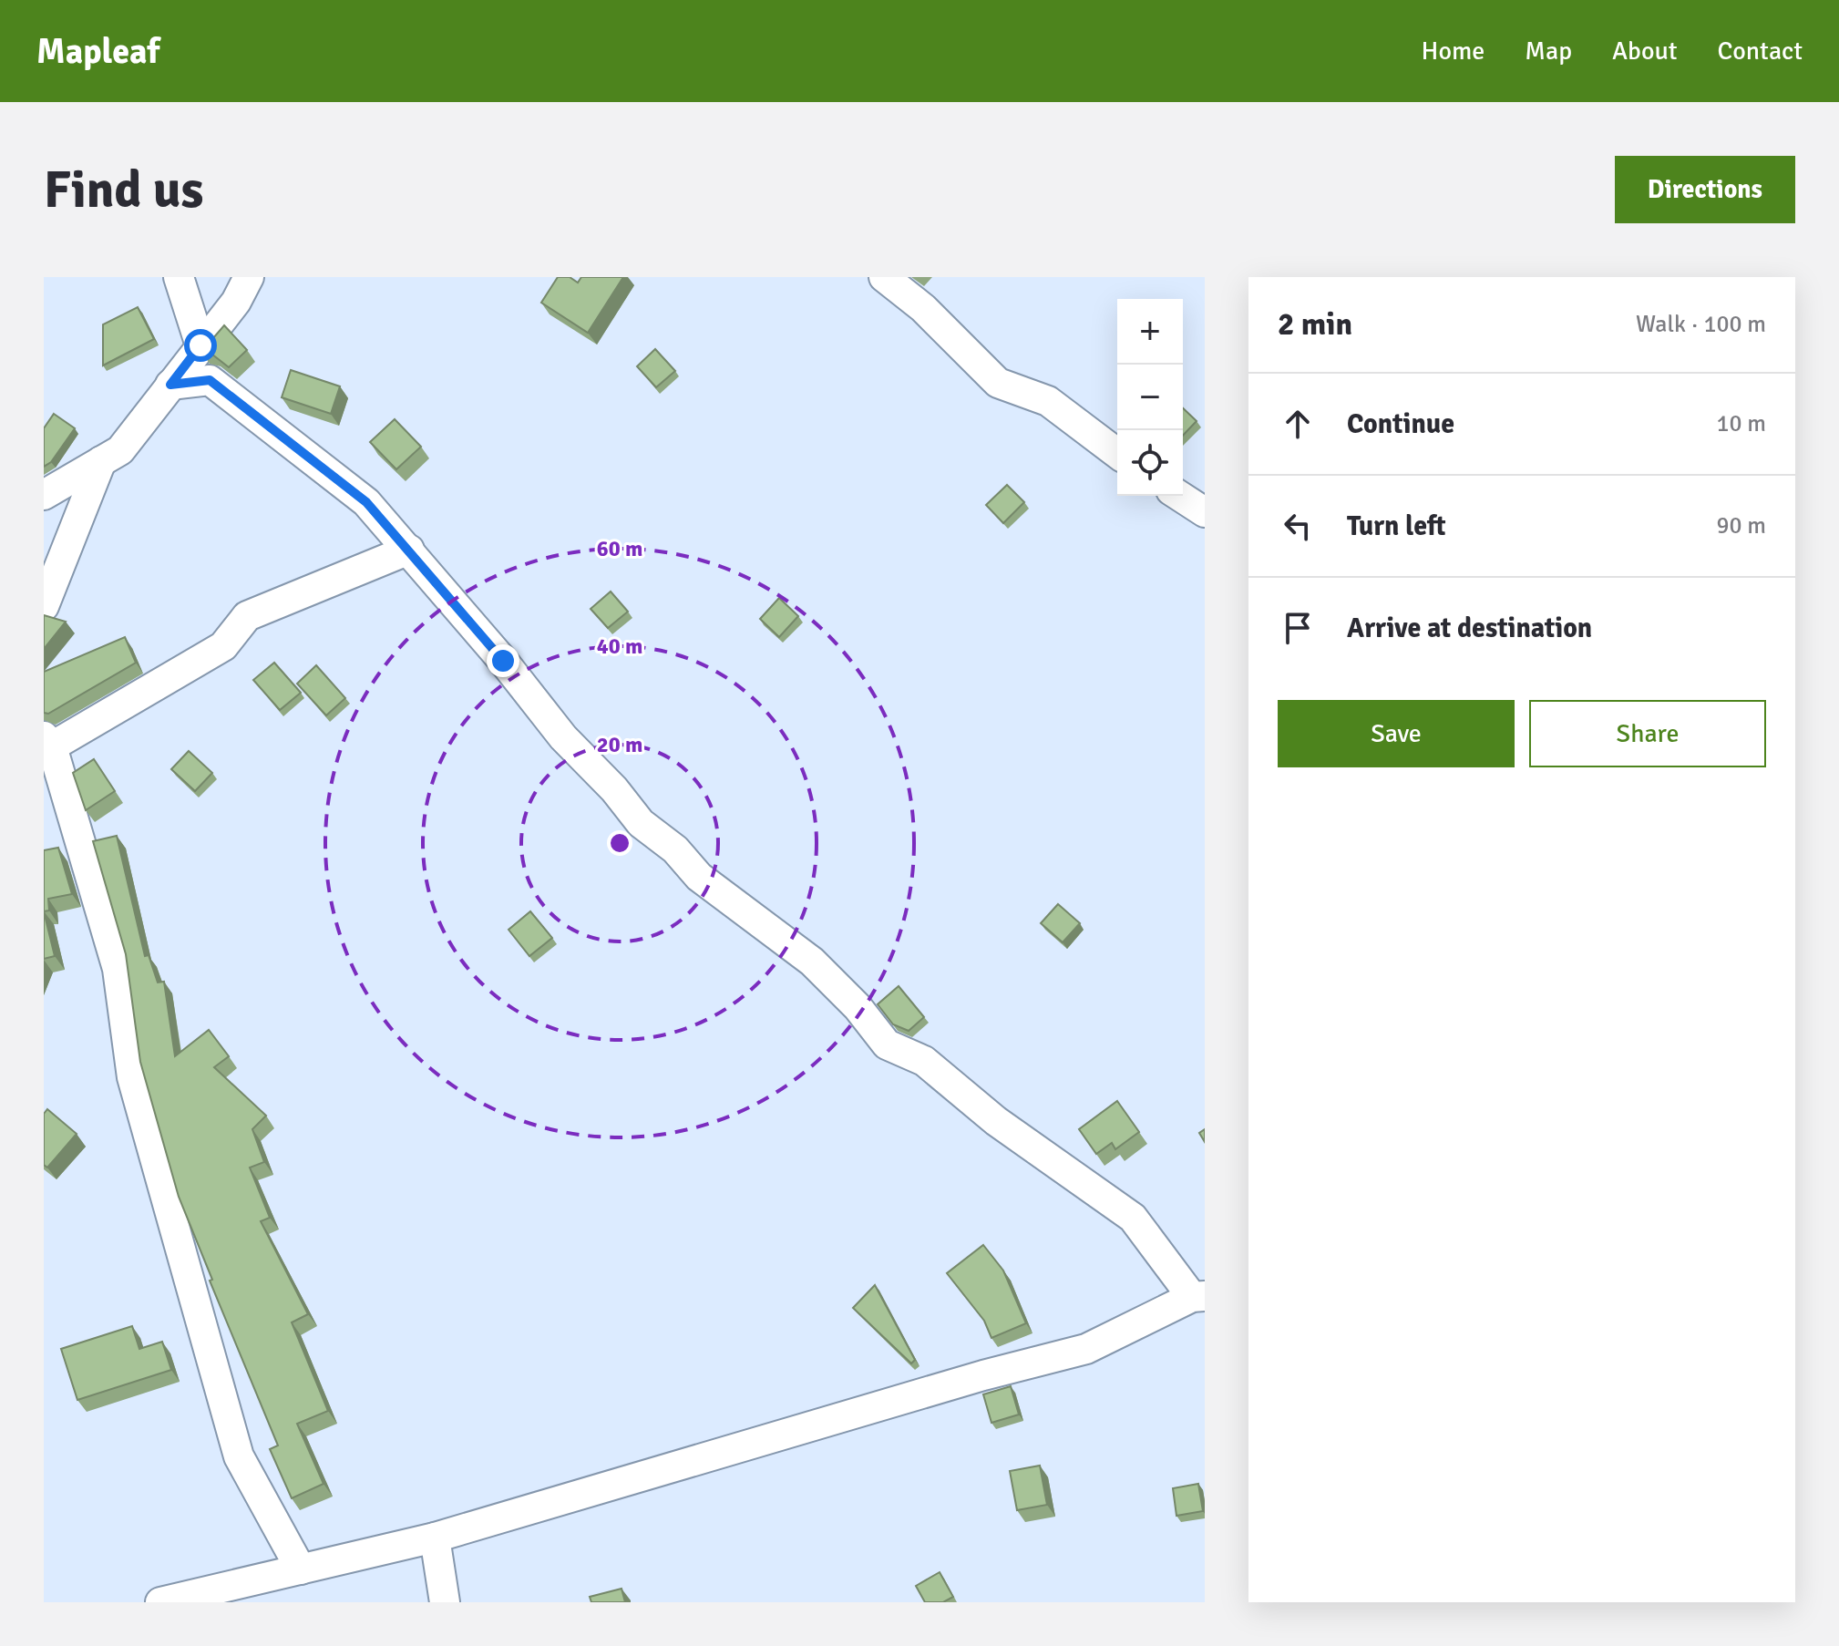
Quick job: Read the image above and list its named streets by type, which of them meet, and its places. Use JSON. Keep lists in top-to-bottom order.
{
  "page": {
    "header": "Mapleaf",
    "nav": [
      "Home",
      "Map",
      "About",
      "Contact"
    ],
    "buttons": [
      "Directions",
      ["Save", "Share"]
    ],
    "title": "Find us",
    "heading": ["2 min", "Walk · 100 m"],
    "map_buttons": ["+", "−"],
    "list": [
      ["Continue", "10 m"],
      ["Turn left", "90 m"],
      "Arrive at destination"
    ]
  },
  "rings": ["60 m", "40 m", "20 m"]
}
